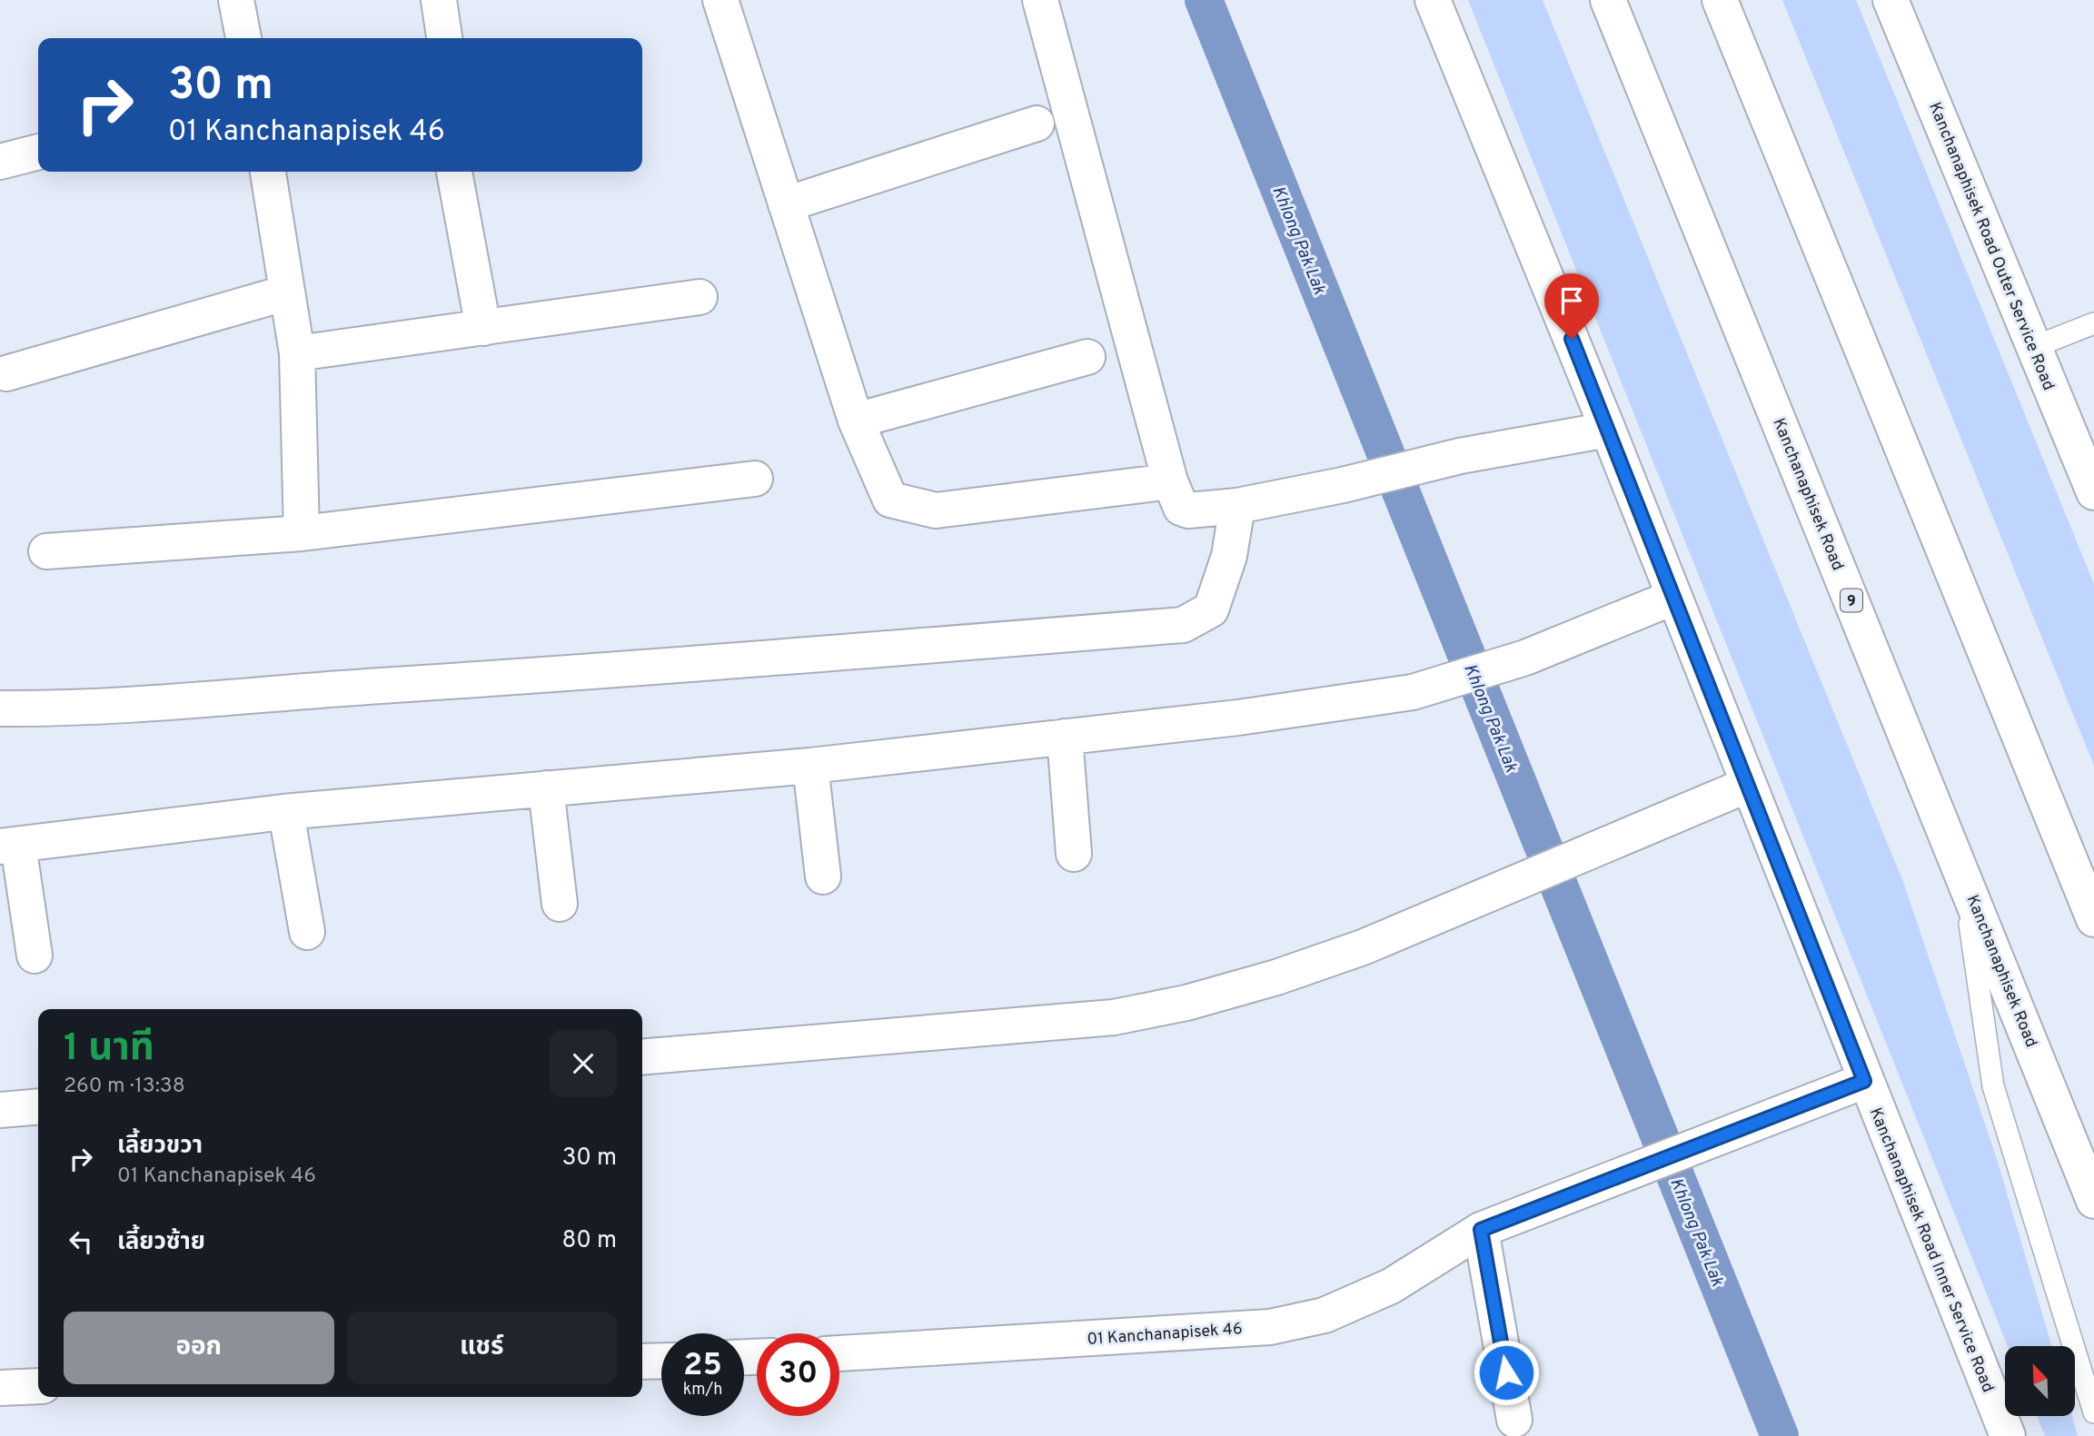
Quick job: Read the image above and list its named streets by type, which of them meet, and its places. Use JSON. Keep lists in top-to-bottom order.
{
  "streets": {
    "main road": [
      "Kanchanaphisek Road Outer Service Road",
      "Kanchanaphisek Road",
      "9",
      "Kanchanaphisek Road Inner Service Road",
      "01 Kanchanapisek 46"
    ]
  },
  "crossings": [
    ["Kanchanaphisek Road Inner Service Road", "01 Kanchanapisek 46"]
  ],
  "water": ["Khlong Pak Lak"],
  "north": "top left",
  "page": {
    "turn": ["30 m", "01 Kanchanapisek 46"],
    "heading": ["1 นาที", "260 m · 13:38"],
    "list": [
      {
        "name": "เลี้ยวขวา",
        "note": "01 Kanchanapisek 46",
        "value": "30 m"
      },
      {
        "name": "เลี้ยวซ้าย",
        "value": "80 m"
      }
    ],
    "buttons": ["ออก", "แชร์"],
    "speed": "25 km/h",
    "limit": "30"
  }
}
